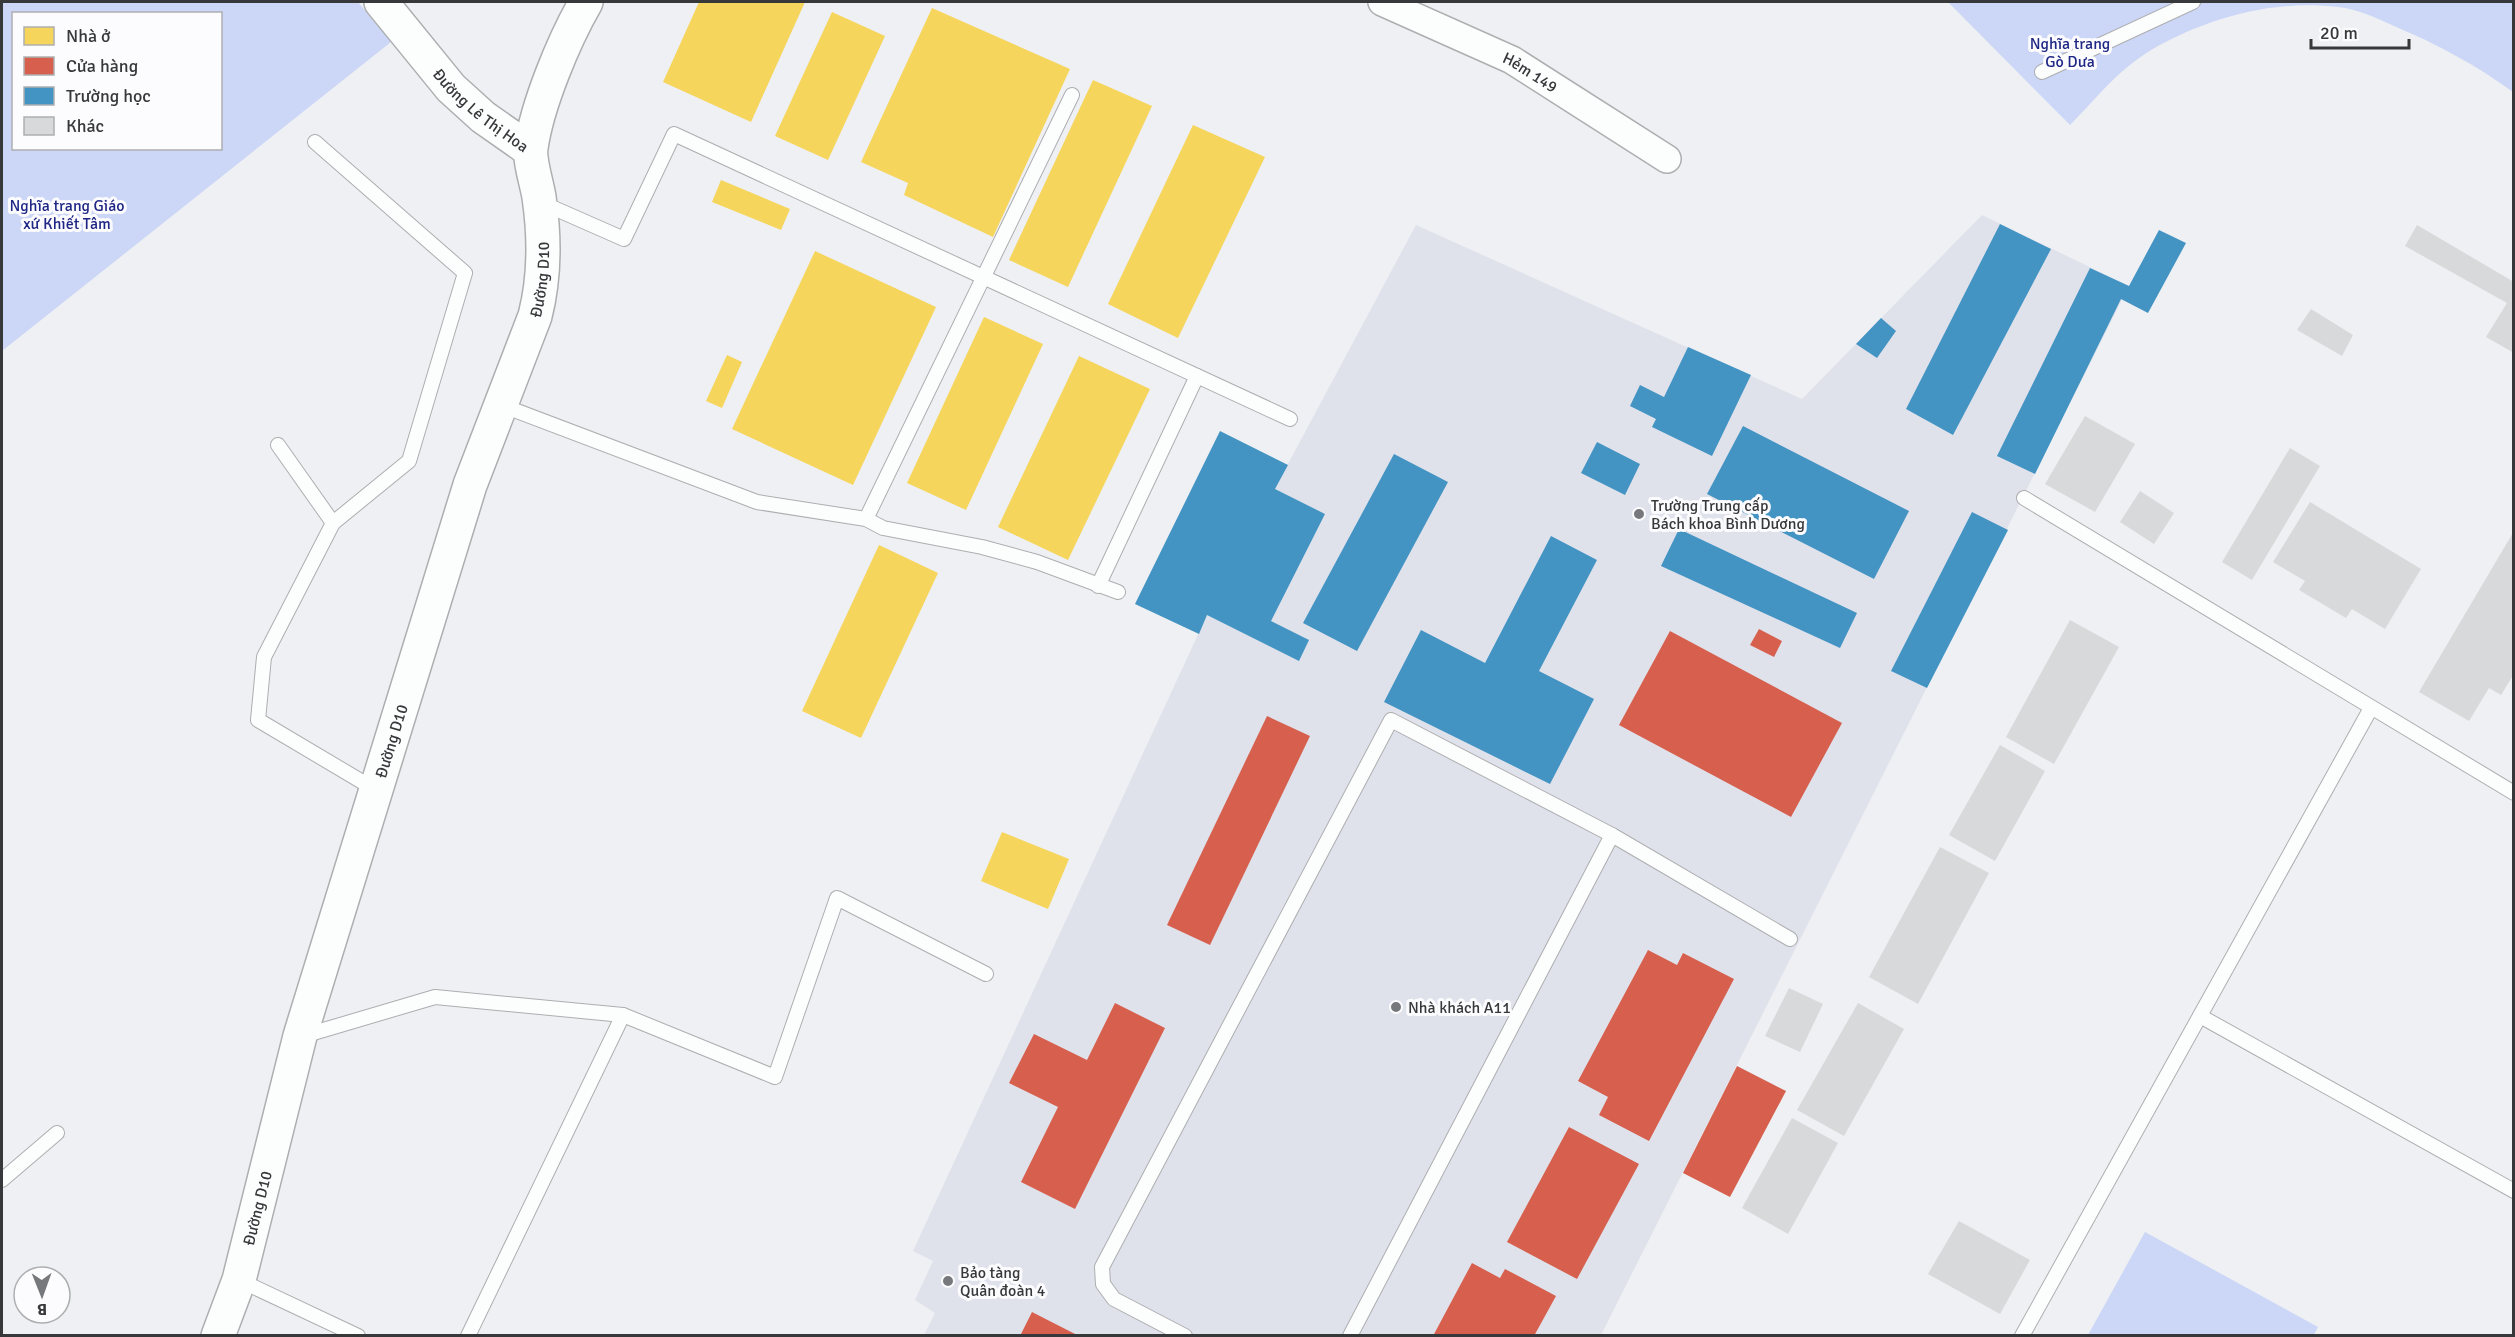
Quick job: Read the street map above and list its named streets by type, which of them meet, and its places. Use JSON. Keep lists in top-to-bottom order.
{
  "streets": {
    "street": ["Hẻm 149", "Đường Lê Thị Hoa", "Đường D10"]
  },
  "crossings": [
    ["Đường Lê Thị Hoa", "Đường D10"]
  ],
  "parks": ["Nghĩa trang Gò Dưa", "Nghĩa trang Giáo xứ Khiết Tâm"],
  "places": ["Trường Trung cấp Bách khoa Bình Dương", "Nhà khách A11", "Bảo tàng Quân đoàn 4"],
  "legend": [
    "Nhà ở",
    "Cửa hàng",
    "Trường học",
    "Khác"
  ],
  "scale_bar": "20 m",
  "north": "bottom"
}
